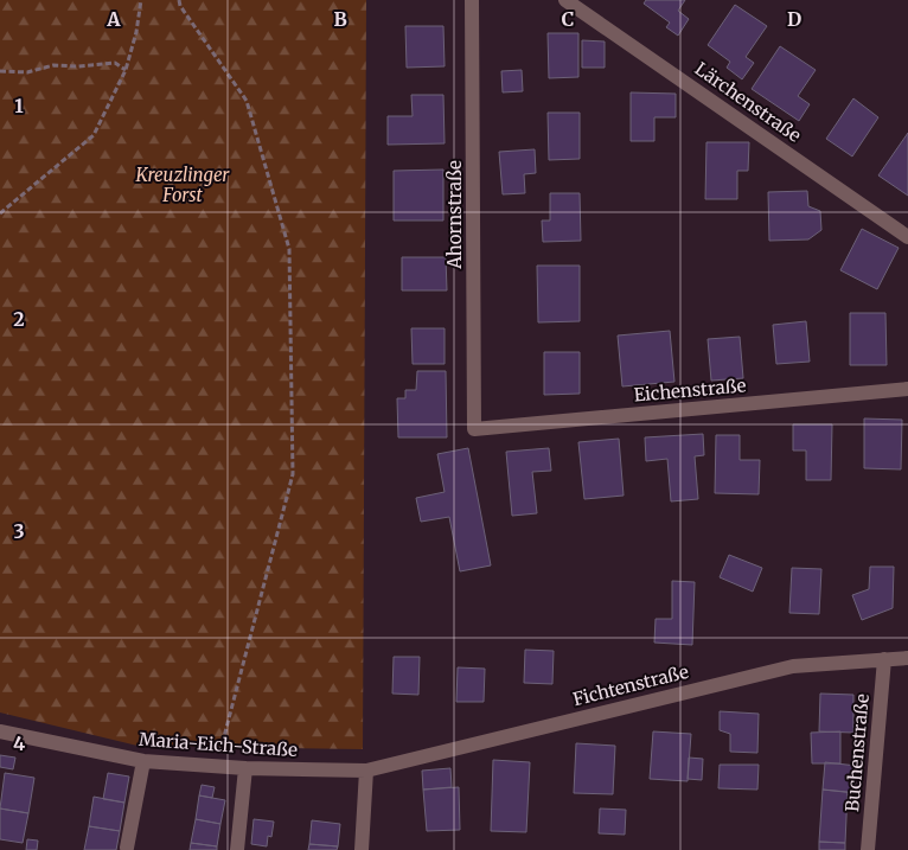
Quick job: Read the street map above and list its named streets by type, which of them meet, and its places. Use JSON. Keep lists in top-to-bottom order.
{
  "streets": {
    "street": [
      "Lärchenstraße",
      "Ahornstraße",
      "Eichenstraße",
      "Fichtenstraße",
      "Maria-Eich-Straße",
      "Buchenstraße"
    ]
  },
  "crossings": [
    ["Ahornstraße", "Eichenstraße"],
    ["Fichtenstraße", "Maria-Eich-Straße"],
    ["Fichtenstraße", "Buchenstraße"]
  ],
  "parks": ["Kreuzlinger Forst"],
  "grid": {
    "columns": [
      "A",
      "B",
      "C",
      "D"
    ],
    "rows": [
      "1",
      "2",
      "3",
      "4"
    ]
  }
}
